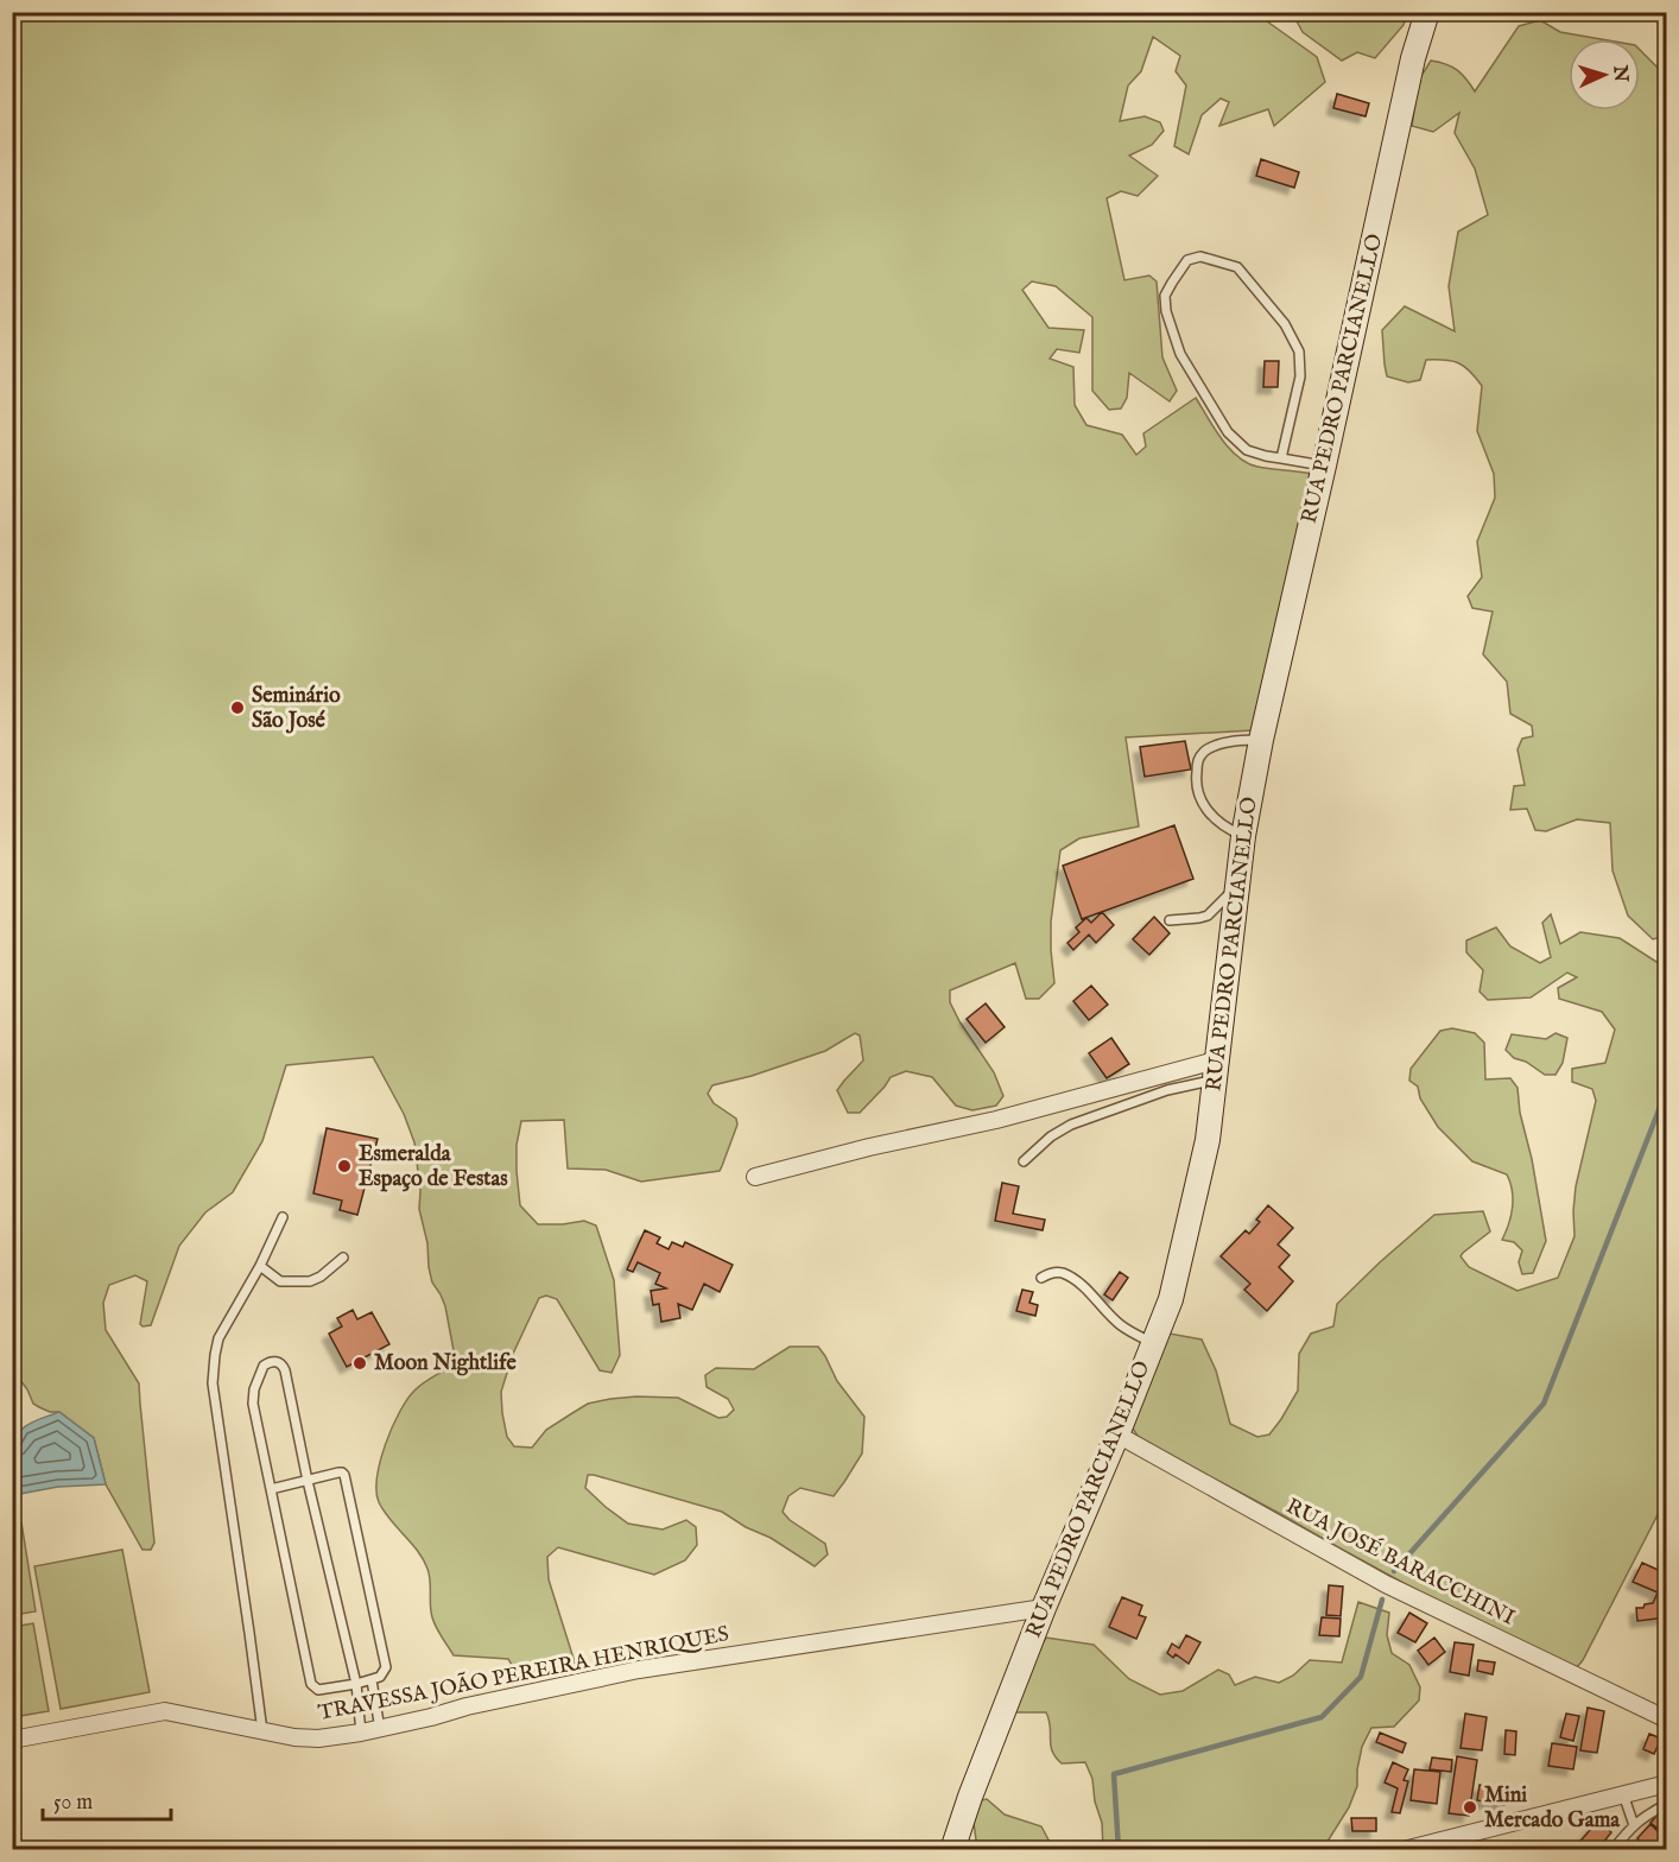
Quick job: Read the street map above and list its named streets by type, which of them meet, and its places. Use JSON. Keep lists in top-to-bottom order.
{
  "streets": {
    "street": ["RUA PEDRO PARCIANELLO", "RUA JOSÉ BARACCHINI", "TRAVESSA JOÃO PEREIRA HENRIQUES"]
  },
  "crossings": [
    ["RUA PEDRO PARCIANELLO", "RUA JOSÉ BARACCHINI"],
    ["RUA PEDRO PARCIANELLO", "TRAVESSA JOÃO PEREIRA HENRIQUES"]
  ],
  "places": [
    "Seminário São José",
    "Esmeralda Espaço de Festas",
    "Moon Nightlife",
    "Mini Mercado Gama"
  ],
  "scale_bar": "50 m",
  "north": "right"
}
